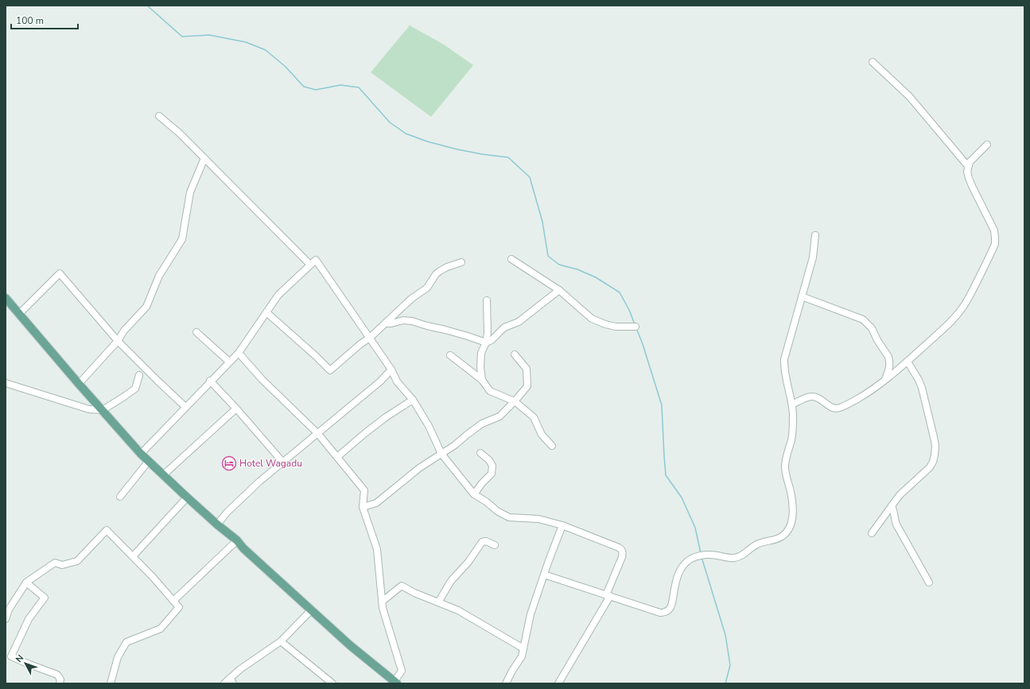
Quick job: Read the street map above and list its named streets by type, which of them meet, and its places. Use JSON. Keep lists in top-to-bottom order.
{
  "places": {
    "hotel": ["Hotel Wagadu"]
  },
  "scale_bar": "100 m",
  "north": "top left"
}
